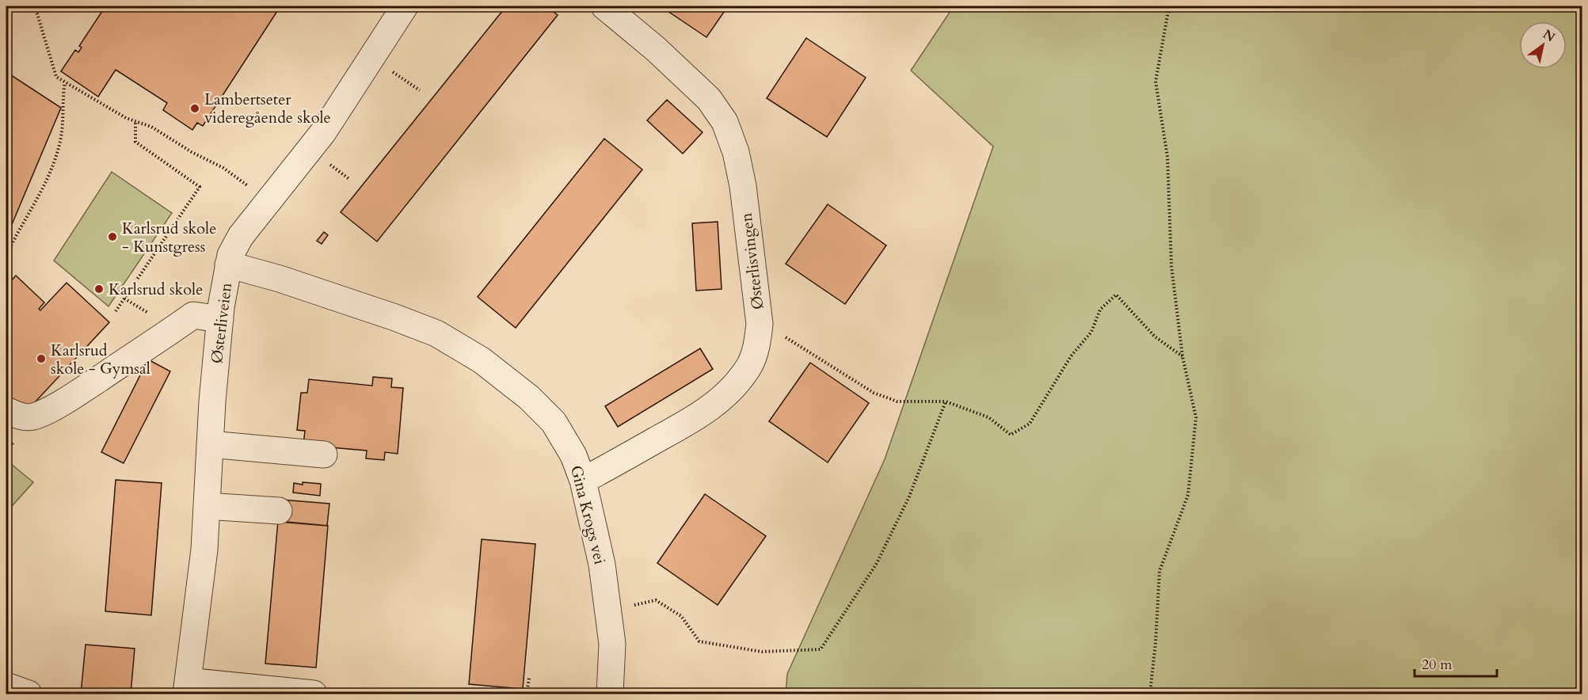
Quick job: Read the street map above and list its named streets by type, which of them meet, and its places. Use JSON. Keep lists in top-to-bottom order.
{
  "streets": {
    "street": ["Østerlisvingen", "Østerliveien", "Gina Krogs vei"]
  },
  "crossings": [
    ["Østerlisvingen", "Gina Krogs vei"],
    ["Østerliveien", "Gina Krogs vei"]
  ],
  "places": [
    "Lambertseter videregående skole",
    "Karlsrud skole - Kunstgress",
    "Karlsrud skole",
    "Karlsrud skole - Gymsal"
  ],
  "scale_bar": "20 m",
  "north": "top right"
}
